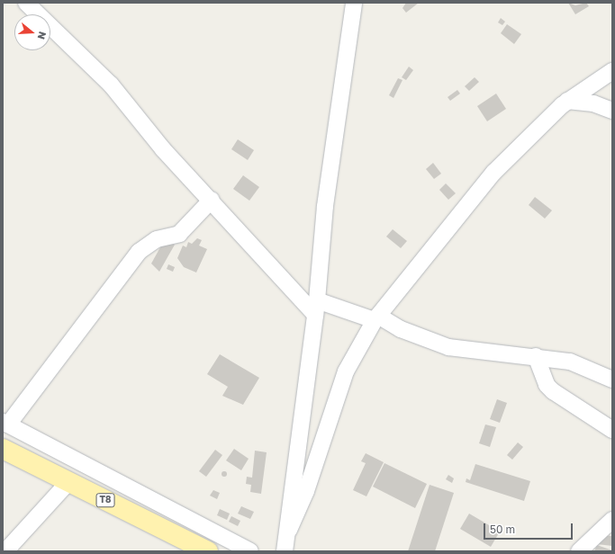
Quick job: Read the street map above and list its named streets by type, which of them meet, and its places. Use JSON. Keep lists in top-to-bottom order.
{
  "streets": {
    "main road": ["T8"]
  },
  "scale_bar": "50 m",
  "north": "right"
}
